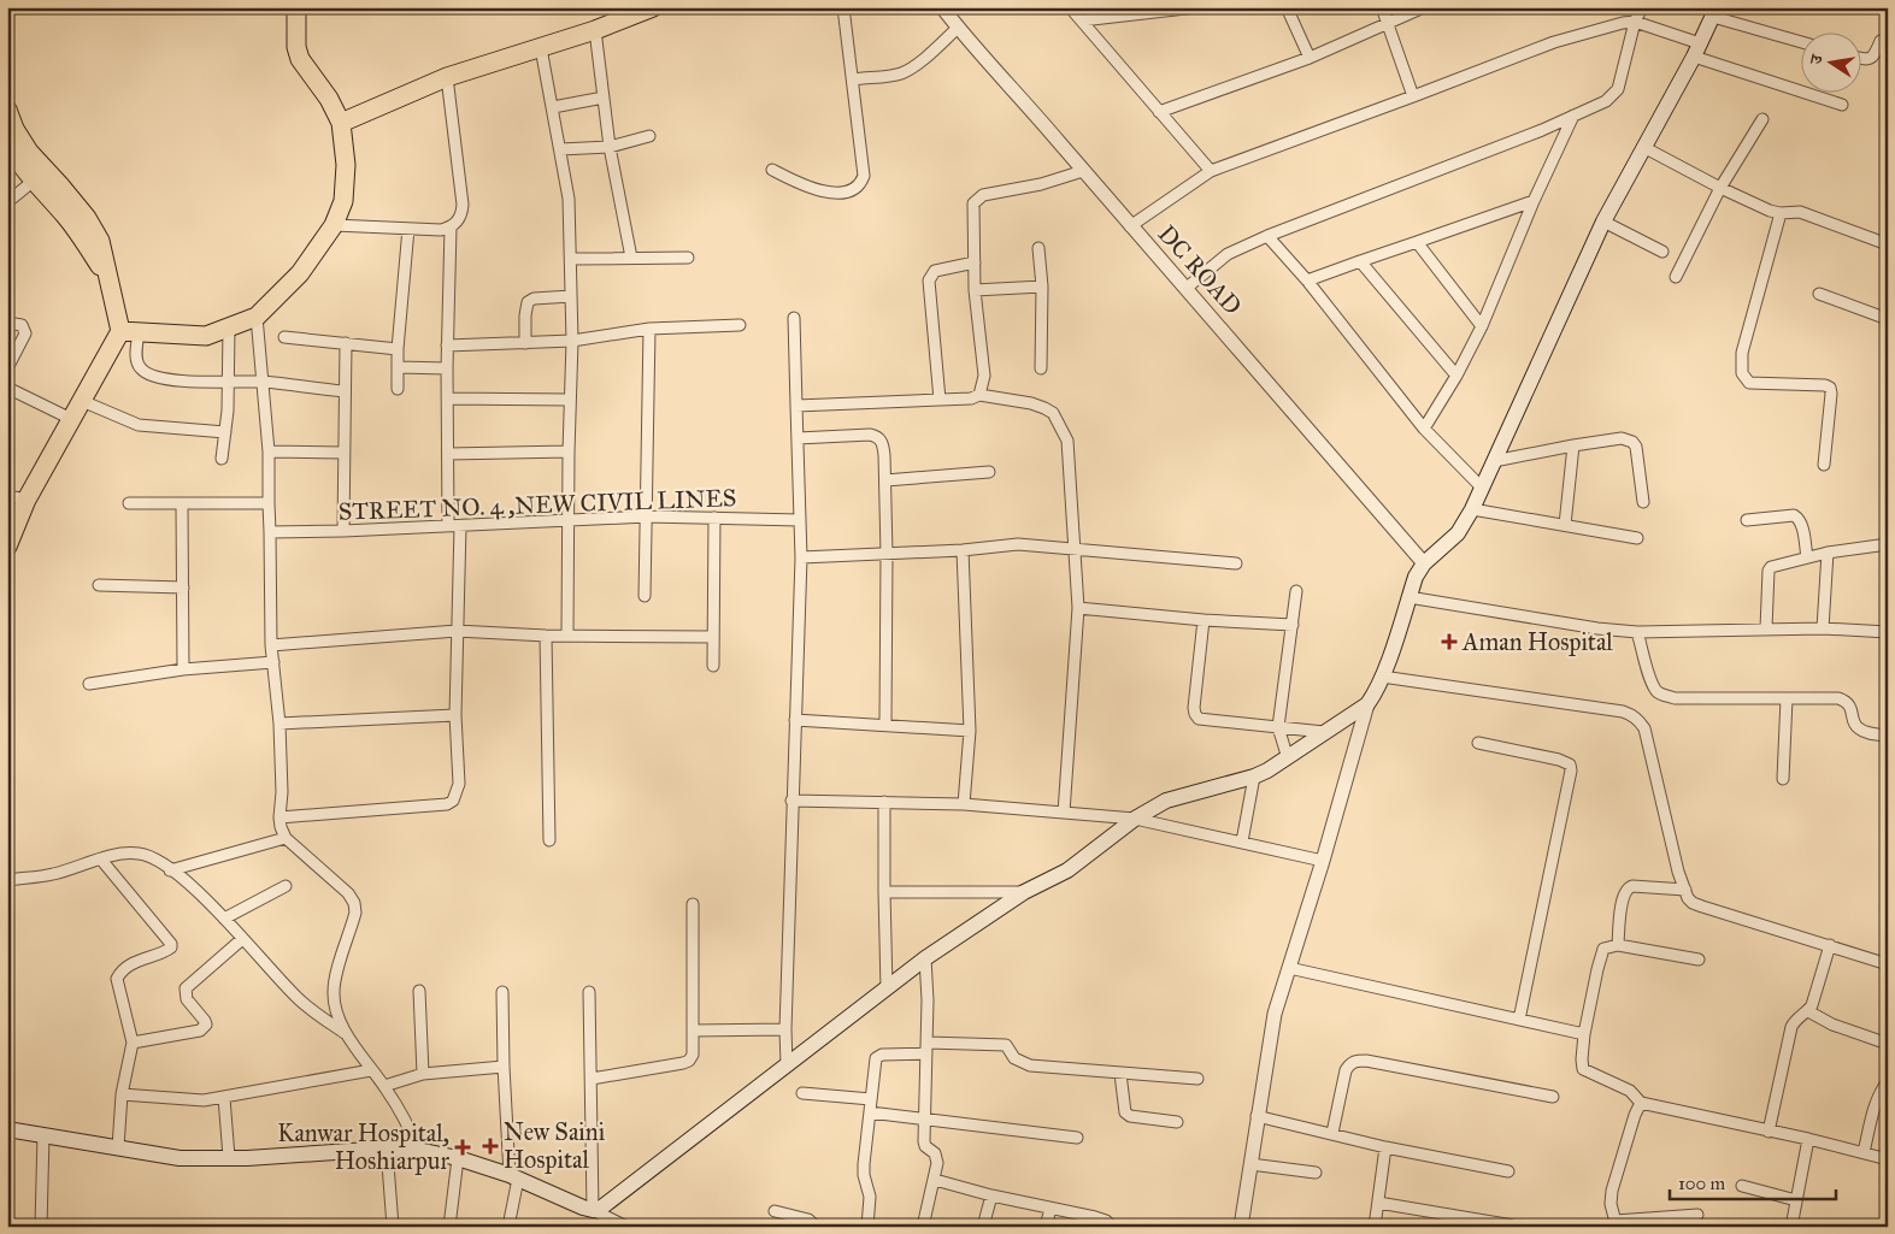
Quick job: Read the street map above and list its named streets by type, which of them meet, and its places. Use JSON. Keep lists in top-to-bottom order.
{
  "streets": {
    "street": ["DC ROAD", "STREET NO. 4 ,NEW CIVIL LINES"]
  },
  "places": {
    "health": ["Aman Hospital", "New Saini Hospital", "Kanwar Hospital, Hoshiarpur"]
  },
  "scale_bar": "100 m",
  "north": "left"
}
